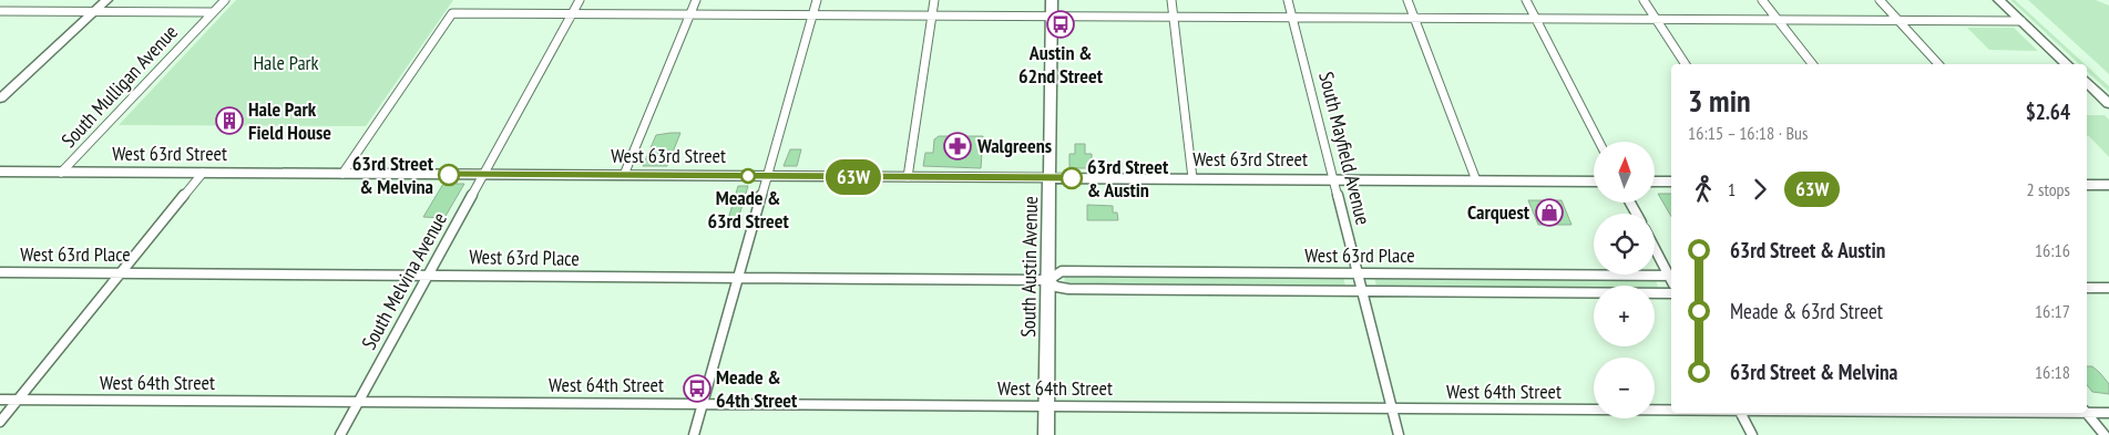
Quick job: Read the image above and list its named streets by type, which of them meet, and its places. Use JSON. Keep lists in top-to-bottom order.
{
  "streets": {
    "main road": ["West 63rd Street", "South Austin Avenue"],
    "street": [
      "South Mulligan Avenue",
      "South Mayfield Avenue",
      "West 63rd Place",
      "South Melvina Avenue",
      "West 64th Street"
    ]
  },
  "crossings": [
    ["South Mulligan Avenue", "West 63rd Street"],
    ["South Mayfield Avenue", "West 63rd Street"],
    ["South Mayfield Avenue", "West 63rd Place"],
    ["South Mayfield Avenue", "West 64th Street"],
    ["West 63rd Street", "South Austin Avenue"],
    ["West 63rd Street", "South Melvina Avenue"],
    ["West 63rd Place", "South Austin Avenue"],
    ["West 63rd Place", "South Melvina Avenue"],
    ["South Austin Avenue", "West 64th Street"],
    ["South Melvina Avenue", "West 64th Street"]
  ],
  "parks": ["Hale Park"],
  "places": {
    "bus stop": ["Austin & 62nd Street", "Meade & 64th Street"],
    "building": ["Hale Park Field House"],
    "pharmacy": ["Walgreens"],
    "other": ["63rd Street & Melvina", "Meade & 63rd Street", "63rd Street & Austin"],
    "shop": ["Carquest"]
  },
  "lines": ["bus line 63W"],
  "north": "top",
  "page": {
    "on_map": "63W",
    "heading": ["3 min", "16:15 – 16:18 · Bus", "$2.64"],
    "map_buttons": ["+", "−"],
    "legs": ["1", "63W", "2 stops"],
    "list": [
      {
        "name": "63rd Street & Austin",
        "value": "16:16"
      },
      {
        "name": "Meade & 63rd Street",
        "value": "16:17"
      },
      {
        "name": "63rd Street & Melvina",
        "value": "16:18"
      }
    ]
  }
}
